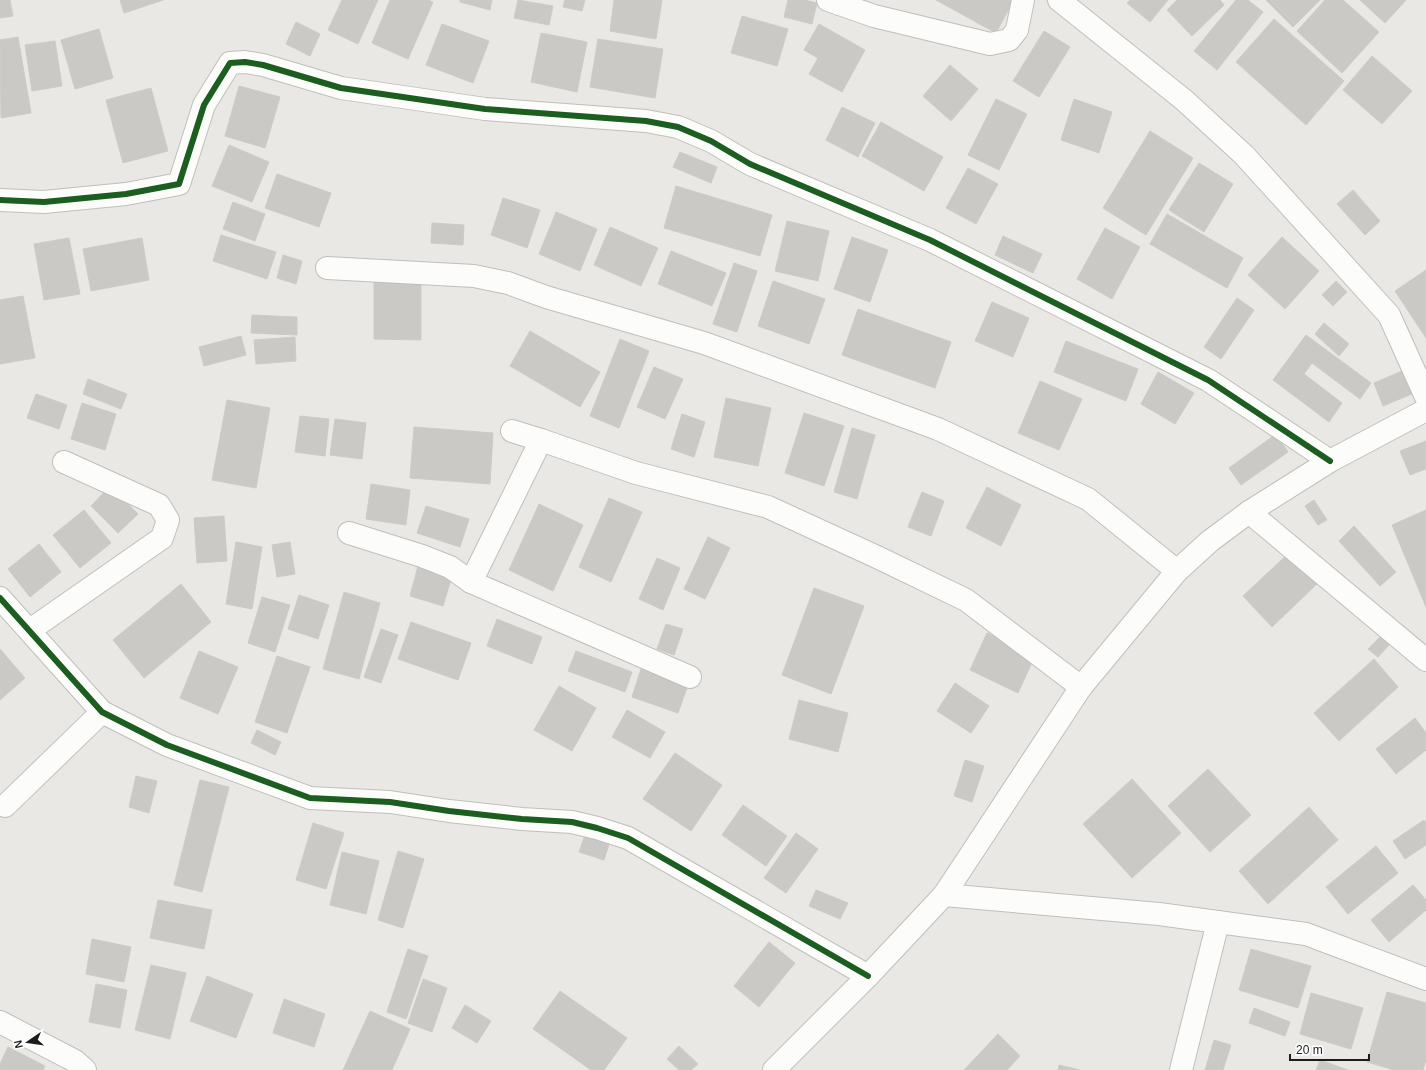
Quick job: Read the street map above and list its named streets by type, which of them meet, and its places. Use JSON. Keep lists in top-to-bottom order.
{
  "scale_bar": "20 m",
  "north": "left"
}
